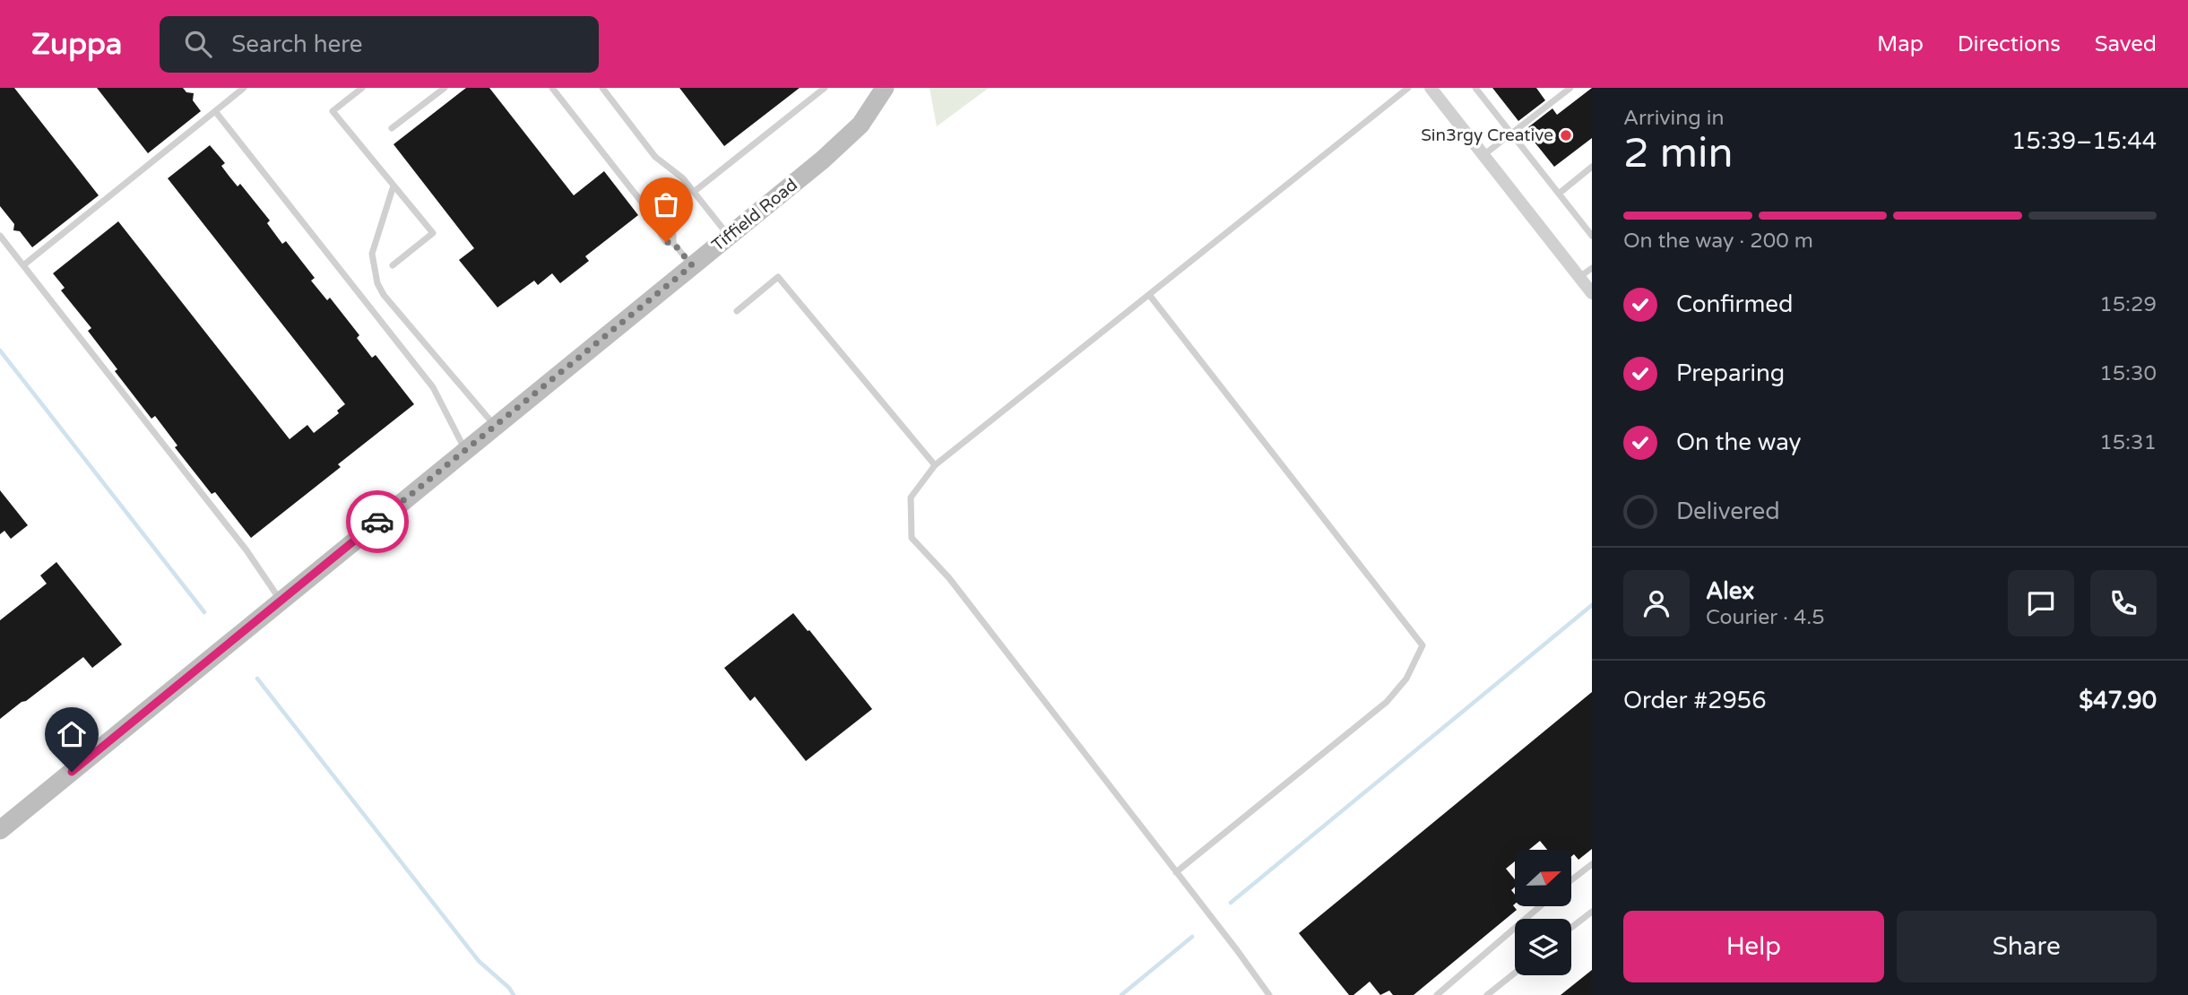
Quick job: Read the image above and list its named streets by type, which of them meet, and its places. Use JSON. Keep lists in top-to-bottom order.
{
  "streets": {
    "street": ["Tiffield Road"]
  },
  "places": ["Sin3rgy Creative"],
  "north": "right",
  "page": {
    "header": "Zuppa",
    "search": "Search here",
    "nav": ["Map", "Directions", "Saved"],
    "heading": ["2 min", "Arriving in", "15:39–15:44"],
    "panel": [
      "Alex",
      "Courier · 4.5",
      "Order #2956",
      "$47.90"
    ],
    "bar": "On the way · 200 m",
    "list": [
      ["Confirmed", "15:29"],
      ["Preparing", "15:30"],
      ["On the way", "15:31"],
      "Delivered"
    ],
    "buttons": ["Help", "Share"]
  }
}
